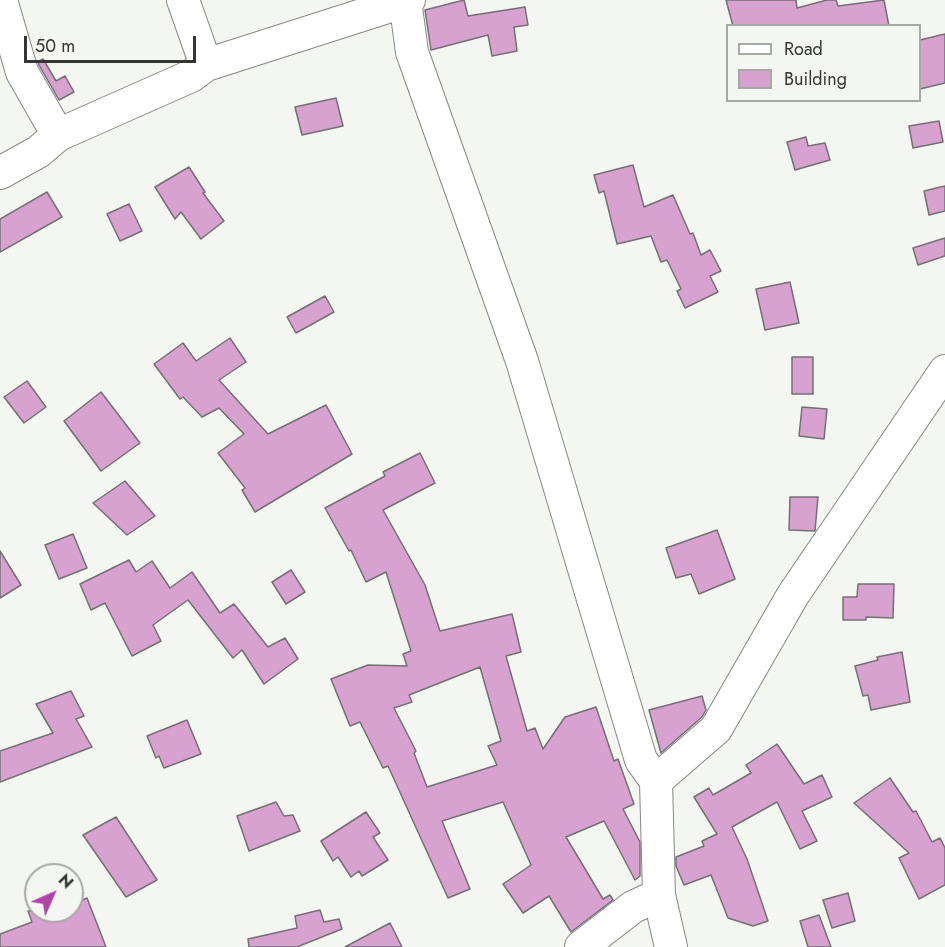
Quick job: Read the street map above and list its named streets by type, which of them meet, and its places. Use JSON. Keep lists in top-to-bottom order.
{
  "legend": ["Road", "Building"],
  "scale_bar": "50 m",
  "north": "top right"
}
